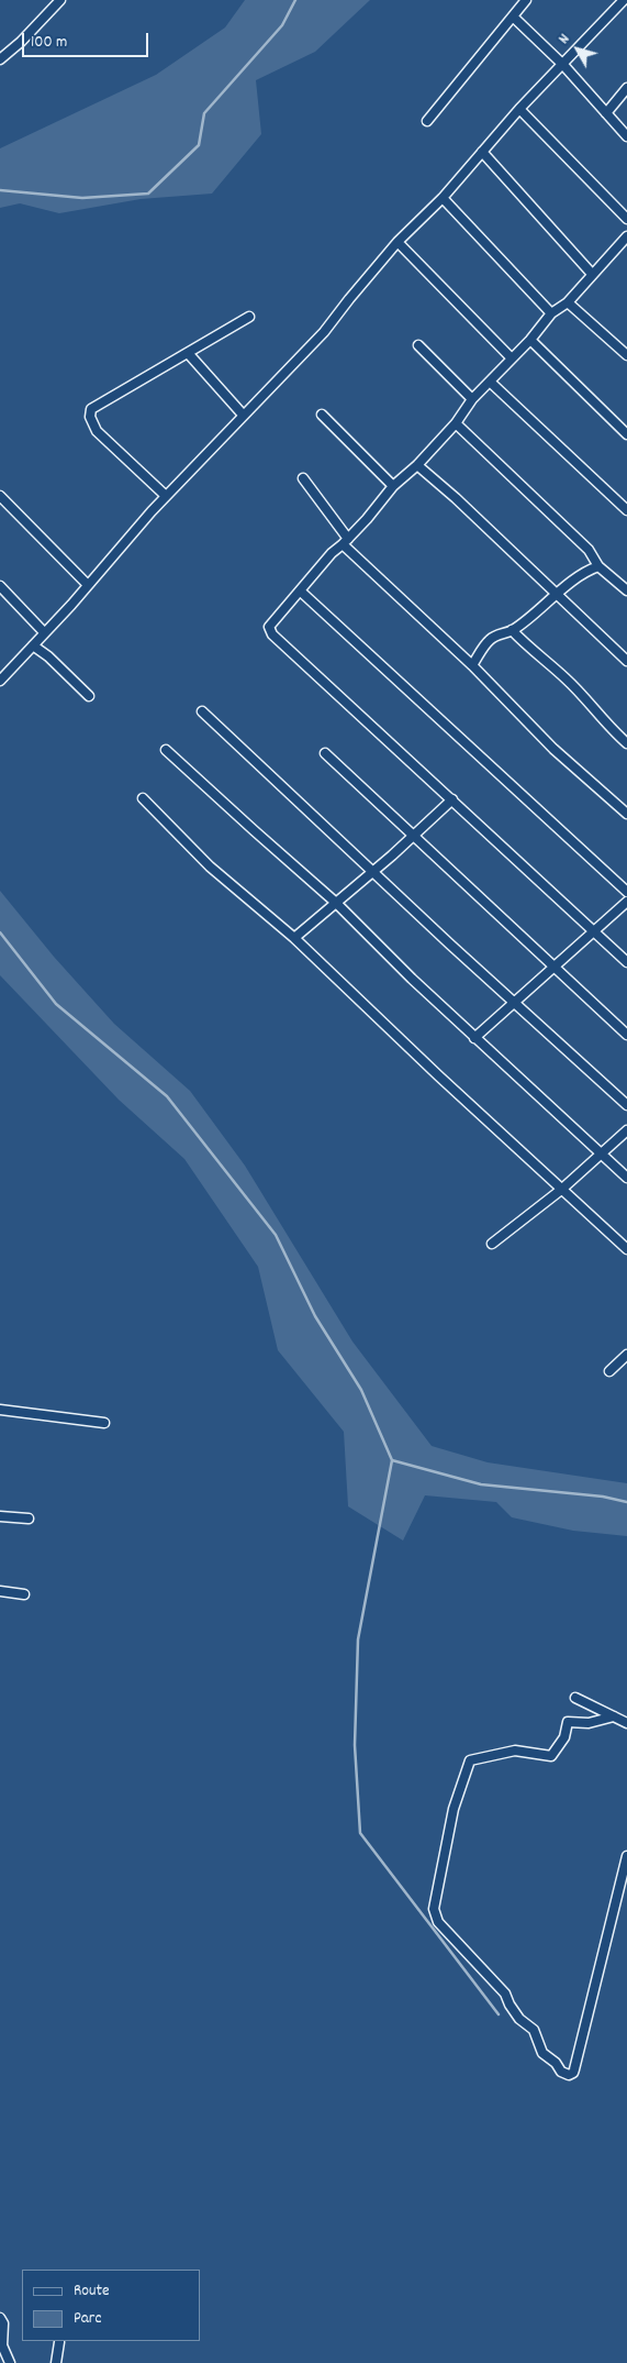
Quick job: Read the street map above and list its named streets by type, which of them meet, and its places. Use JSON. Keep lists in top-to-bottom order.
{
  "legend": ["Route", "Parc"],
  "scale_bar": "100 m",
  "north": "top left"
}
